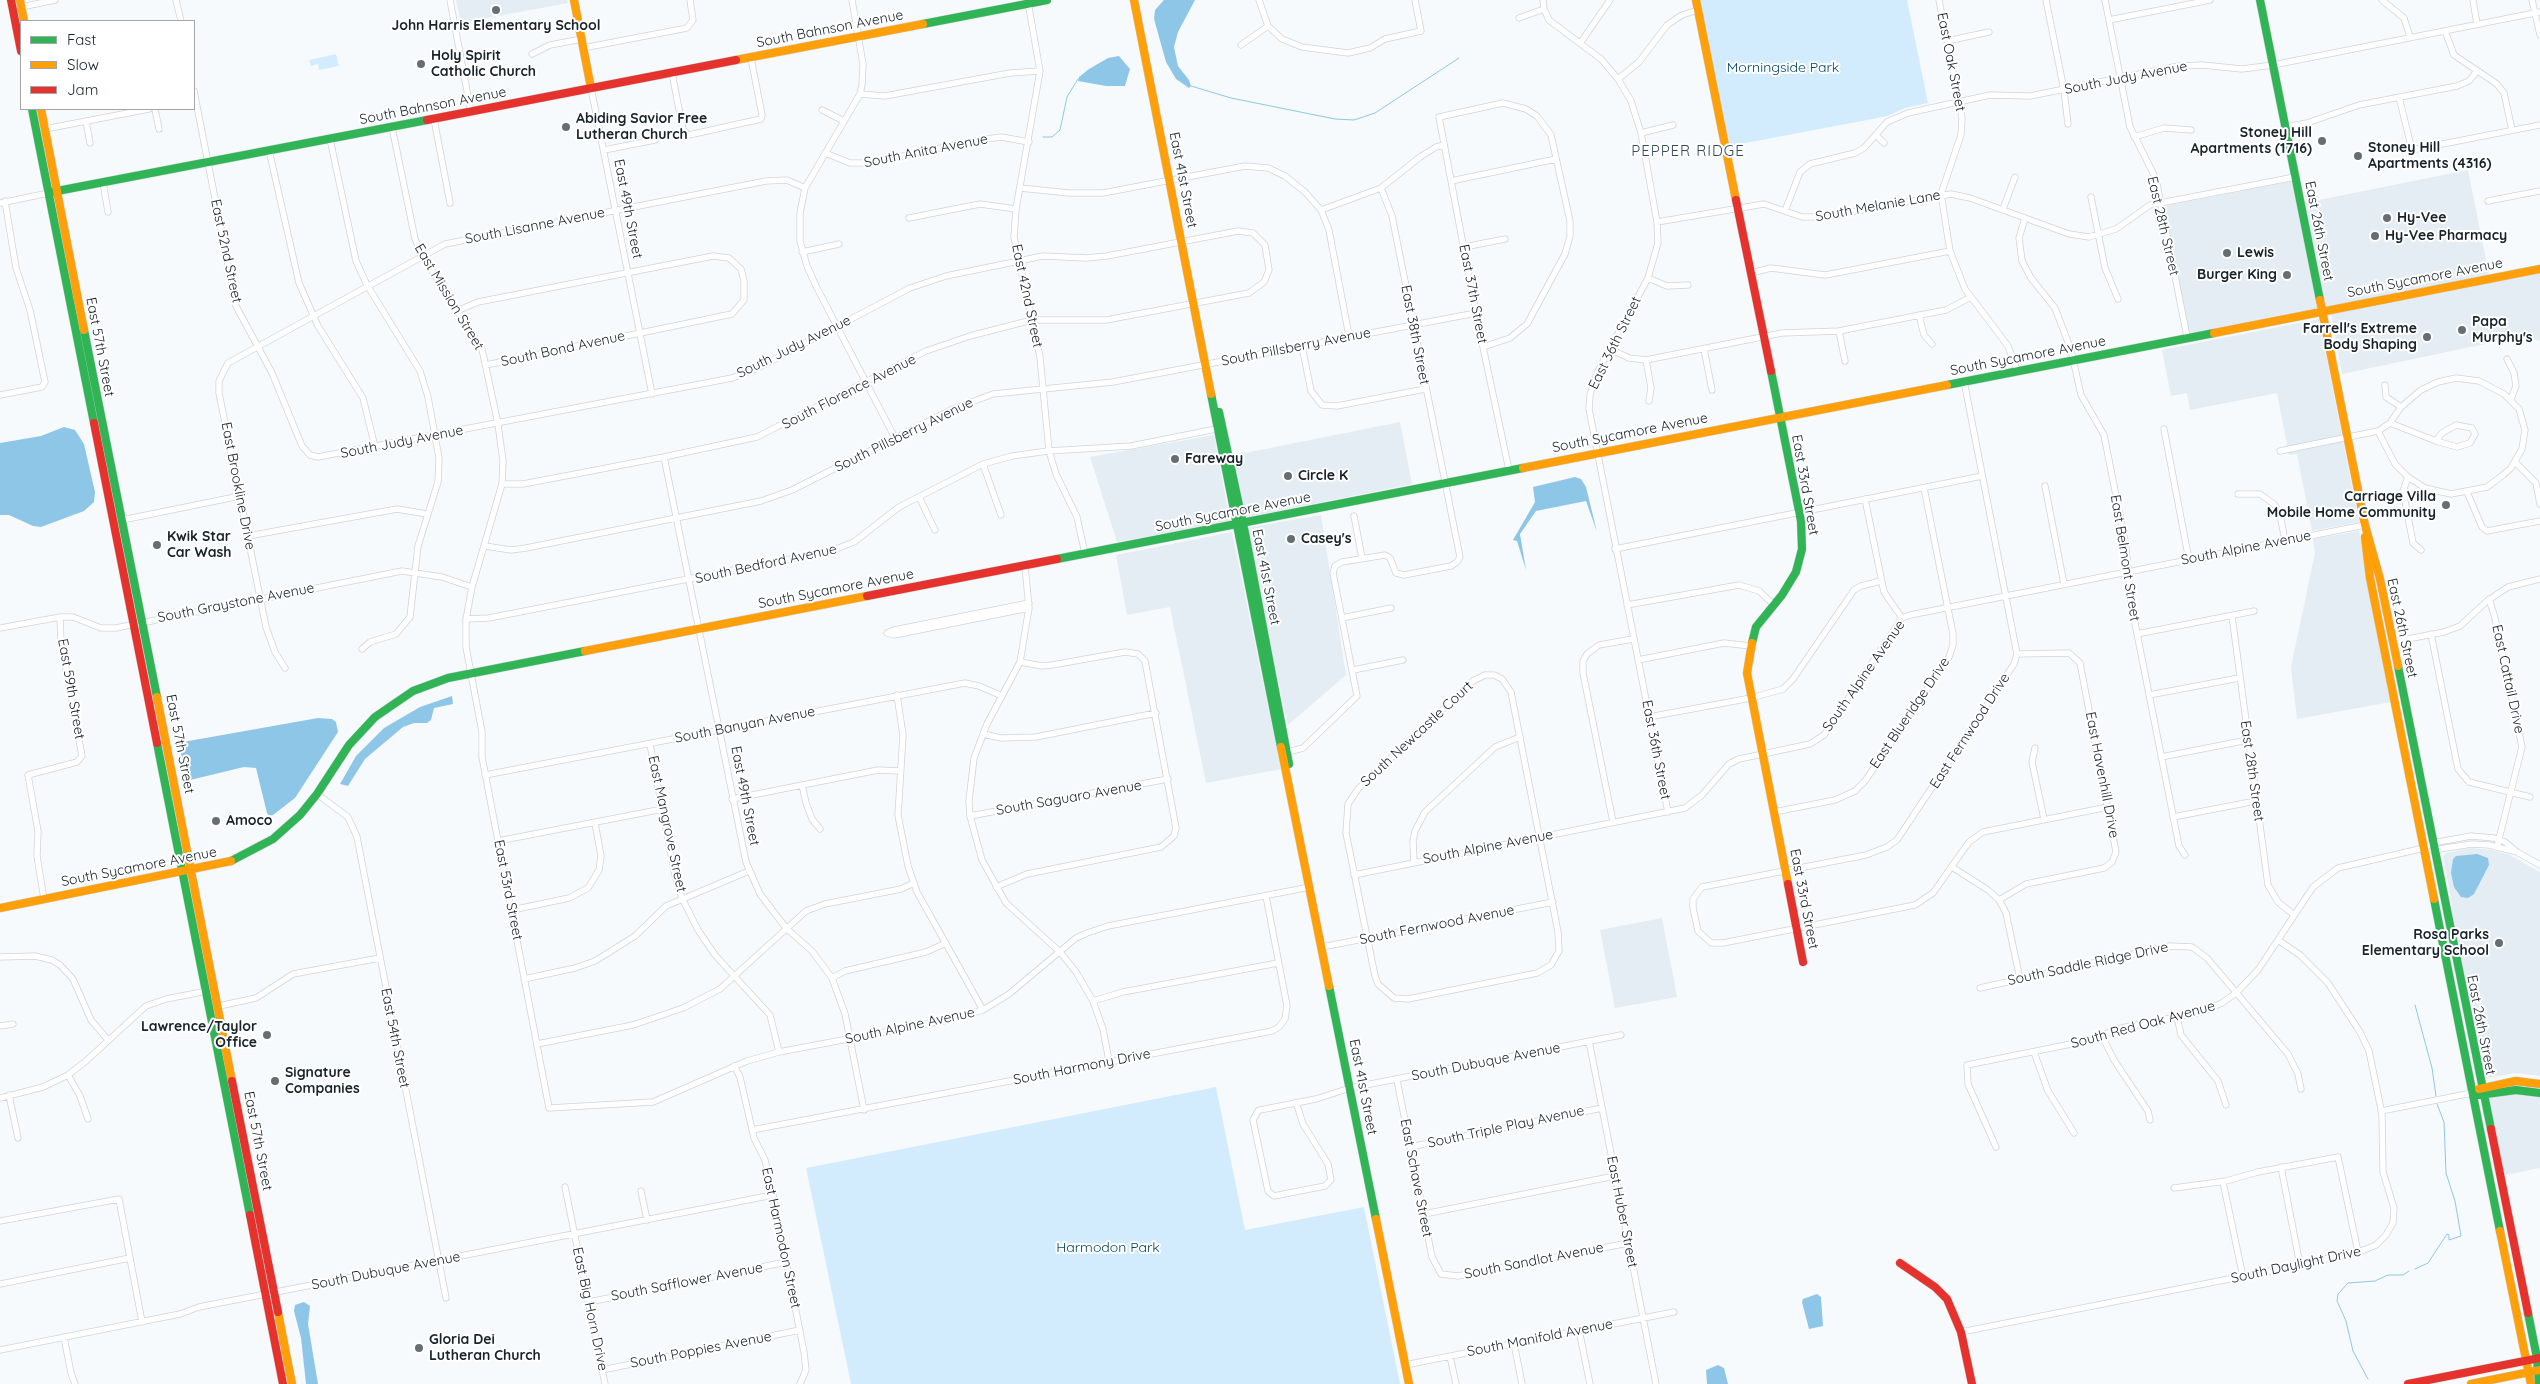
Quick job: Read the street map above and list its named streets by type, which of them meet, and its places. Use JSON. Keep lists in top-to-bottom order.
{
  "streets": {
    "main road": [
      "South Bahnson Avenue",
      "East 41st Street",
      "East 49th Street",
      "East 26th Street",
      "South Sycamore Avenue",
      "East 57th Street",
      "East 33rd Street"
    ],
    "street": [
      "East Oak Street",
      "South Judy Avenue",
      "South Anita Avenue",
      "South Melanie Lane",
      "South Lisanne Avenue",
      "East 28th Street",
      "East 52nd Street",
      "East 37th Street",
      "East 42nd Street",
      "East Mission Street",
      "East 38th Street",
      "East 36th Street",
      "South Pillsberry Avenue",
      "South Bond Avenue",
      "South Florence Avenue",
      "East Brookline Drive",
      "South Alpine Avenue",
      "East Belmont Street",
      "South Bedford Avenue",
      "South Graystone Avenue",
      "East Cattail Drive",
      "East 59th Street",
      "East Blueridge Drive",
      "South Banyan Avenue",
      "East Fernwood Drive",
      "South Newcastle Court",
      "East Havenhill Drive",
      "South Saguaro Avenue",
      "East Mangrove Street",
      "East 53rd Street",
      "South Fernwood Avenue",
      "South Saddle Ridge Drive",
      "South Red Oak Avenue",
      "East 54th Street",
      "South Dubuque Avenue",
      "South Harmony Drive",
      "South Triple Play Avenue",
      "East Schave Street",
      "East Huber Street",
      "East Harmodon Street",
      "South Sandlot Avenue",
      "South Daylight Drive",
      "South Safflower Avenue",
      "East Big Horn Drive",
      "South Manifold Avenue",
      "South Poppies Avenue"
    ]
  },
  "crossings": [
    ["South Bahnson Avenue", "East 49th Street"],
    ["South Bahnson Avenue", "East 52nd Street"],
    ["South Bahnson Avenue", "East 42nd Street"],
    ["South Bahnson Avenue", "East Mission Street"],
    ["South Bahnson Avenue", "East 57th Street"],
    ["East Oak Street", "South Judy Avenue"],
    ["East Oak Street", "South Melanie Lane"],
    ["East Oak Street", "South Sycamore Avenue"],
    ["South Judy Avenue", "East 41st Street"],
    ["South Judy Avenue", "South Melanie Lane"],
    ["South Judy Avenue", "East 49th Street"],
    ["South Judy Avenue", "East 28th Street"],
    ["South Judy Avenue", "East 26th Street"],
    ["South Judy Avenue", "East 52nd Street"],
    ["South Judy Avenue", "East 42nd Street"],
    ["South Judy Avenue", "East Mission Street"],
    ["South Judy Avenue", "South Florence Avenue"],
    ["South Anita Avenue", "East 42nd Street"],
    ["East 41st Street", "South Sycamore Avenue"],
    ["East 41st Street", "South Pillsberry Avenue"],
    ["East 41st Street", "South Florence Avenue"],
    ["East 41st Street", "South Alpine Avenue"],
    ["East 41st Street", "South Bedford Avenue"],
    ["East 41st Street", "South Fernwood Avenue"],
    ["East 41st Street", "South Dubuque Avenue"],
    ["East 41st Street", "South Manifold Avenue"],
    ["South Melanie Lane", "East 28th Street"],
    ["South Melanie Lane", "East 26th Street"],
    ["South Melanie Lane", "East 36th Street"],
    ["South Melanie Lane", "East 33rd Street"],
    ["South Melanie Lane", "East Belmont Street"],
    ["East 49th Street", "South Lisanne Avenue"],
    ["East 49th Street", "South Sycamore Avenue"],
    ["East 49th Street", "South Pillsberry Avenue"],
    ["East 49th Street", "South Bond Avenue"],
    ["East 49th Street", "South Florence Avenue"],
    ["East 49th Street", "South Alpine Avenue"],
    ["East 49th Street", "South Bedford Avenue"],
    ["East 49th Street", "South Banyan Avenue"],
    ["East 49th Street", "South Harmony Drive"],
    ["South Lisanne Avenue", "East Mission Street"],
    ["South Lisanne Avenue", "East Brookline Drive"],
    ["East 28th Street", "South Sycamore Avenue"],
    ["East 28th Street", "South Red Oak Avenue"],
    ["East 26th Street", "South Sycamore Avenue"],
    ["East 26th Street", "South Alpine Avenue"],
    ["East 26th Street", "South Red Oak Avenue"],
    ["East 52nd Street", "East Brookline Drive"],
    ["South Sycamore Avenue", "East 37th Street"],
    ["South Sycamore Avenue", "East 42nd Street"],
    ["South Sycamore Avenue", "East Mission Street"],
    ["South Sycamore Avenue", "East 38th Street"],
    ["South Sycamore Avenue", "East 36th Street"],
    ["South Sycamore Avenue", "East 57th Street"],
    ["South Sycamore Avenue", "East 33rd Street"],
    ["South Sycamore Avenue", "East Belmont Street"],
    ["South Sycamore Avenue", "East 59th Street"],
    ["South Sycamore Avenue", "East 53rd Street"],
    ["South Sycamore Avenue", "East 54th Street"],
    ["East 37th Street", "South Pillsberry Avenue"],
    ["East 42nd Street", "South Pillsberry Avenue"],
    ["East 42nd Street", "South Florence Avenue"],
    ["East 42nd Street", "South Bedford Avenue"],
    ["East Mission Street", "South Pillsberry Avenue"],
    ["East Mission Street", "South Bond Avenue"],
    ["East Mission Street", "South Florence Avenue"],
    ["East Mission Street", "South Bedford Avenue"],
    ["East Mission Street", "South Graystone Avenue"],
    ["East Mission Street", "East 53rd Street"],
    ["East 38th Street", "South Pillsberry Avenue"],
    ["East 36th Street", "South Alpine Avenue"],
    ["East 57th Street", "South Graystone Avenue"],
    ["East 57th Street", "South Dubuque Avenue"],
    ["East 33rd Street", "South Alpine Avenue"],
    ["East 33rd Street", "East Blueridge Drive"],
    ["East 33rd Street", "East Fernwood Drive"],
    ["East Brookline Drive", "South Graystone Avenue"],
    ["South Alpine Avenue", "East Belmont Street"],
    ["South Alpine Avenue", "East Blueridge Drive"],
    ["South Alpine Avenue", "South Newcastle Court"],
    ["South Alpine Avenue", "East Mangrove Street"],
    ["South Alpine Avenue", "East 53rd Street"],
    ["South Alpine Avenue", "South Harmony Drive"],
    ["South Alpine Avenue", "East Harmodon Street"],
    ["South Graystone Avenue", "East 59th Street"],
    ["South Banyan Avenue", "East Mangrove Street"],
    ["South Banyan Avenue", "East 53rd Street"],
    ["East Fernwood Drive", "East Havenhill Drive"],
    ["South Newcastle Court", "South Fernwood Avenue"],
    ["South Saddle Ridge Drive", "South Red Oak Avenue"],
    ["South Red Oak Avenue", "South Daylight Drive"],
    ["East 54th Street", "South Dubuque Avenue"],
    ["South Dubuque Avenue", "East Schave Street"],
    ["South Dubuque Avenue", "East Huber Street"],
    ["South Dubuque Avenue", "East Harmodon Street"],
    ["South Dubuque Avenue", "East Big Horn Drive"],
    ["South Harmony Drive", "East Harmodon Street"],
    ["South Triple Play Avenue", "East Schave Street"],
    ["South Triple Play Avenue", "East Huber Street"],
    ["East Schave Street", "South Sandlot Avenue"],
    ["East Huber Street", "South Sandlot Avenue"],
    ["East Huber Street", "South Manifold Avenue"],
    ["East Harmodon Street", "South Safflower Avenue"],
    ["East Harmodon Street", "South Poppies Avenue"],
    ["South Safflower Avenue", "East Big Horn Drive"],
    ["East Big Horn Drive", "South Poppies Avenue"]
  ],
  "districts": ["PEPPER RIDGE"],
  "parks": ["Morningside Park", "Harmodon Park"],
  "places": [
    "John Harris Elementary School",
    "Holy Spirit Catholic Church",
    "Abiding Savior Free Lutheran Church",
    "Stoney Hill Apartments (1716)",
    "Stoney Hill Apartments (4316)",
    "Hy-Vee",
    "Hy-Vee Pharmacy",
    "Lewis",
    "Burger King",
    "Papa Murphy's",
    "Farrell's Extreme Body Shaping",
    "Fareway",
    "Circle K",
    "Carriage Villa Mobile Home Community",
    "Casey's",
    "Kwik Star Car Wash",
    "Amoco",
    "Rosa Parks Elementary School",
    "Lawrence/Taylor Office",
    "Signature Companies",
    "Gloria Dei Lutheran Church"
  ],
  "legend": ["Fast", "Slow", "Jam"]
}
